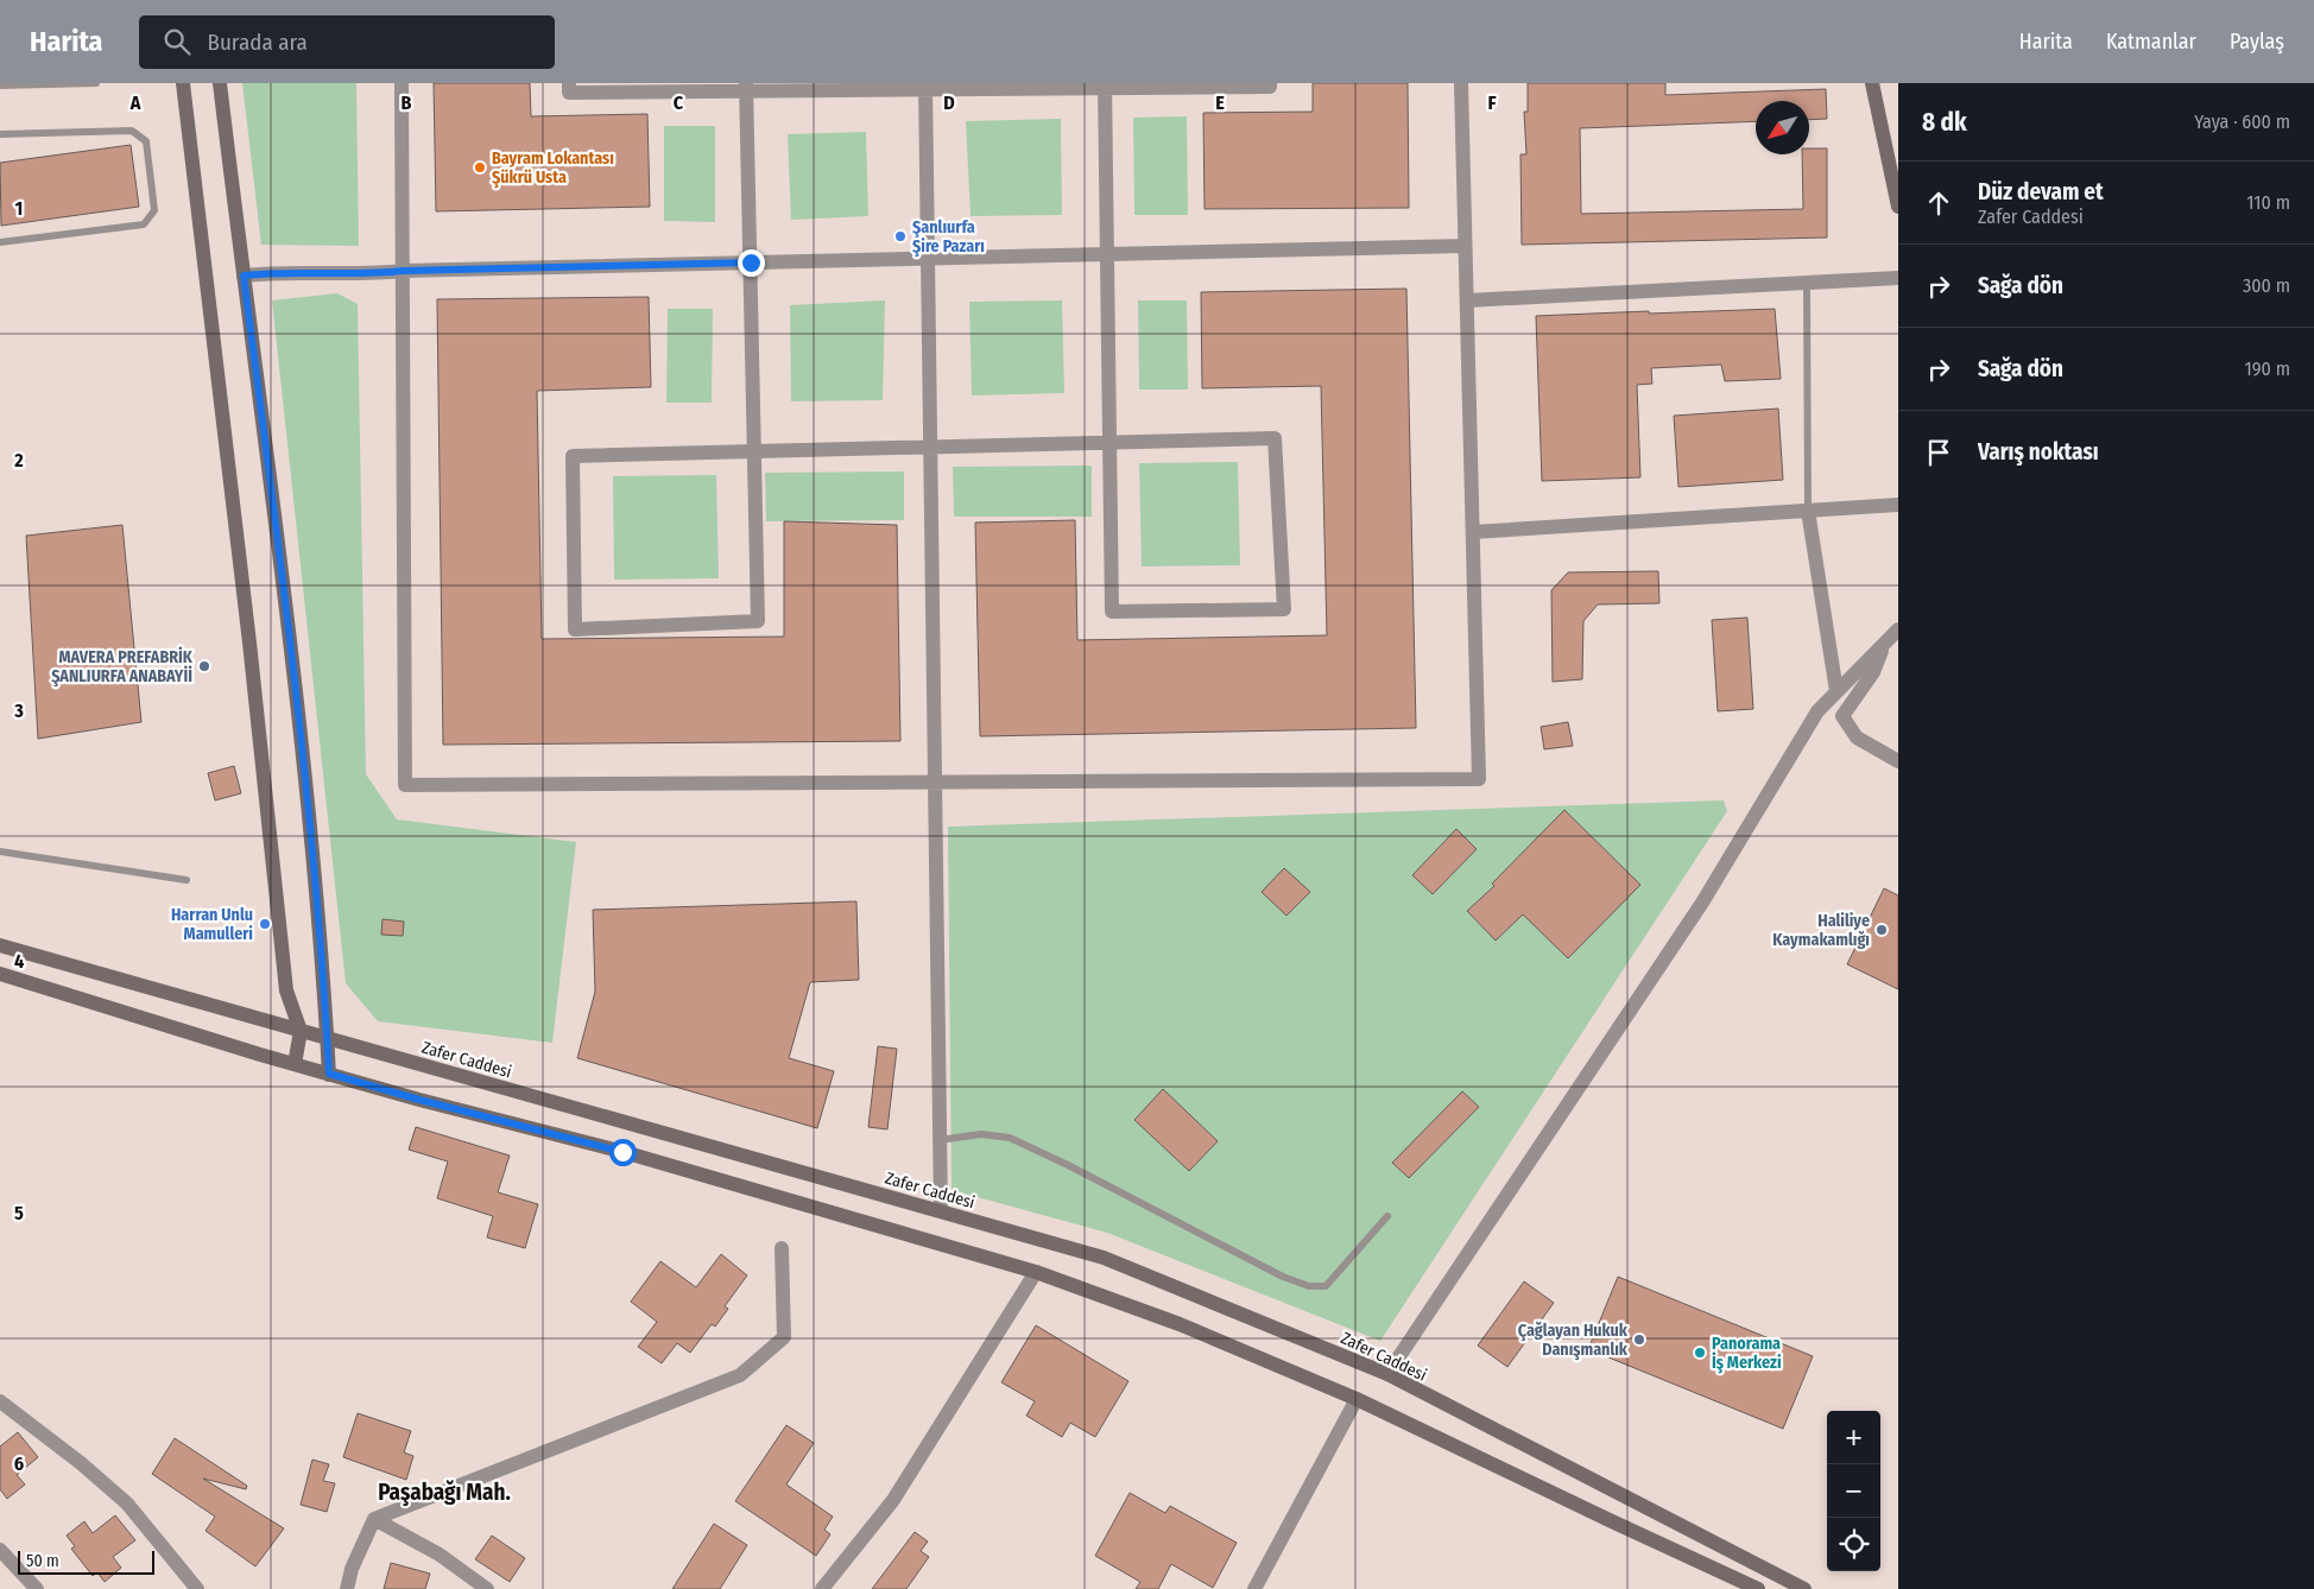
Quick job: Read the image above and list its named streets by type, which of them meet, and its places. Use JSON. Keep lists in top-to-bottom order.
{
  "streets": {
    "main road": ["Zafer Caddesi"]
  },
  "districts": ["Paşabağı Mah."],
  "places": [
    "Bayram Lokantası Şükrü Usta",
    "Şanlıurfa Şire Pazarı",
    "MAVERA PREFABRİK ŞANLIURFA ANABAYİİ",
    "Harran Unlu Mamulleri",
    "Haliliye Kaymakamlığı",
    "Çağlayan Hukuk Danışmanlık",
    "Panorama İş Merkezi"
  ],
  "scale_bar": "50 m",
  "north": "bottom left",
  "page": {
    "header": "Harita",
    "search": "Burada ara",
    "nav": ["Harita", "Katmanlar", "Paylaş"],
    "heading": ["8 dk", "Yaya · 600 m"],
    "list": [
      ["Düz devam et", "Zafer Caddesi", "110 m"],
      ["Sağa dön", "300 m"],
      ["Sağa dön", "190 m"],
      "Varış noktası"
    ],
    "map_buttons": ["+", "−"],
    "scale": "50 m"
  },
  "grid": {
    "columns": [
      "A",
      "B",
      "C",
      "D",
      "E",
      "F"
    ],
    "rows": [
      "1",
      "2",
      "3",
      "4",
      "5",
      "6"
    ]
  }
}
